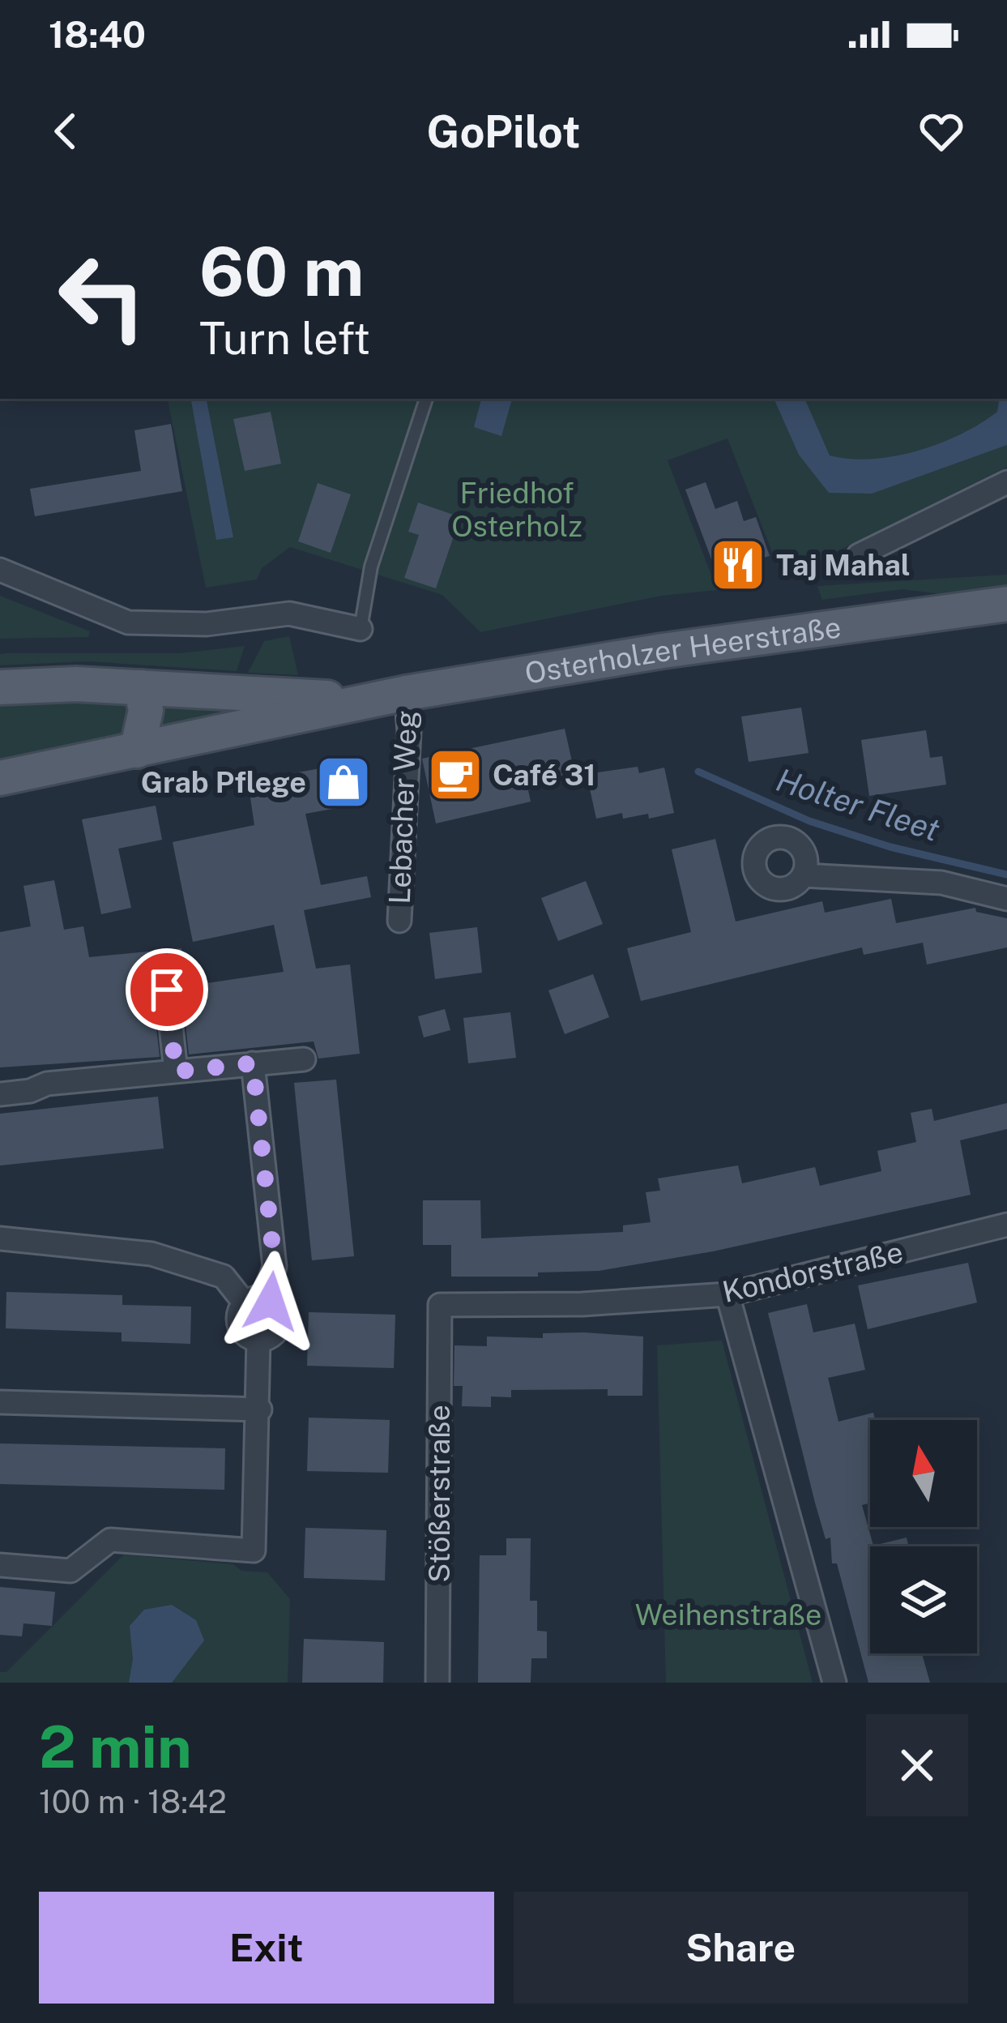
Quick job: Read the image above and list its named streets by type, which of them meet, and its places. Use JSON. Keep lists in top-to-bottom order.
{
  "streets": {
    "main road": ["Osterholzer Heerstraße"],
    "street": ["Lebacher Weg", "Kondorstraße", "Stößerstraße"]
  },
  "crossings": [
    ["Osterholzer Heerstraße", "Lebacher Weg"],
    ["Kondorstraße", "Stößerstraße"]
  ],
  "water": ["Holter Fleet"],
  "parks": ["Friedhof Osterholz", "Weihenstraße"],
  "places": {
    "restaurant": ["Taj Mahal"],
    "cafe": ["Café 31"],
    "shop": ["Grab Pflege"]
  },
  "north": "top",
  "page": {
    "status": "18:40",
    "header": "GoPilot",
    "turn": ["60 m", "Turn left"],
    "heading": ["2 min", "100 m · 18:42"],
    "buttons": ["Exit", "Share"]
  }
}
